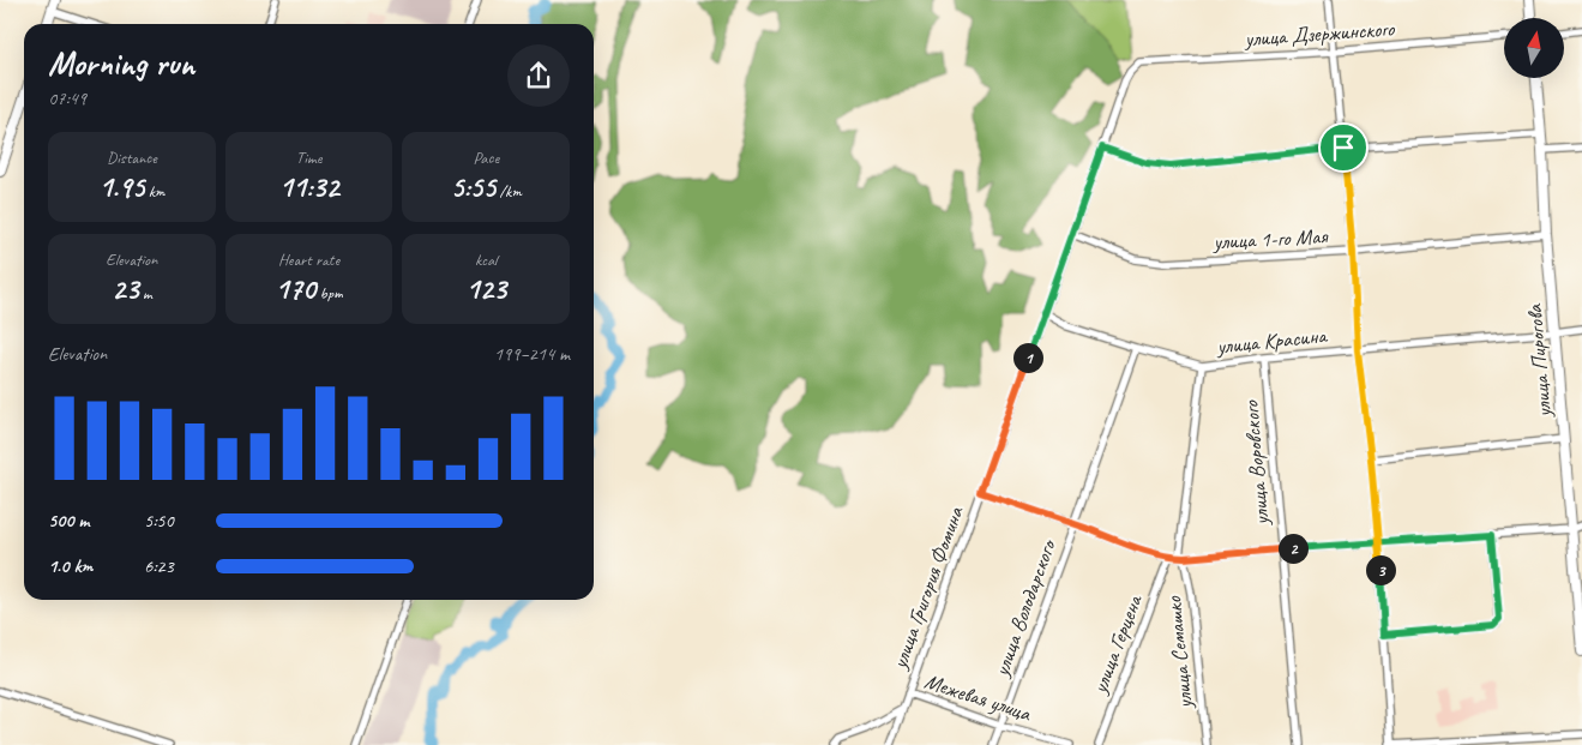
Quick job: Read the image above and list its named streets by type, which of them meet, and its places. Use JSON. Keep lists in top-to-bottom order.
{
  "streets": {
    "street": [
      "улица Дзержинского",
      "улица 1-го Мая",
      "улица Красина",
      "улица Пирогова",
      "улица Воровского",
      "улица Григория Фомина",
      "улица Володарского",
      "улица Герцена",
      "улица Семашко",
      "Межевая улица"
    ]
  },
  "crossings": [
    ["улица Дзержинского", "улица Григория Фомина"],
    ["улица 1-го Мая", "улица Пирогова"],
    ["улица 1-го Мая", "улица Григория Фомина"],
    ["улица Красина", "улица Пирогова"],
    ["улица Красина", "улица Воровского"],
    ["улица Красина", "улица Григория Фомина"],
    ["улица Красина", "улица Володарского"],
    ["улица Григория Фомина", "Межевая улица"],
    ["улица Володарского", "Межевая улица"]
  ],
  "north": "top",
  "page": {
    "heading": ["Morning run", "07:49"],
    "stats": [
      ["Distance", "1.95 km"],
      ["Time", "11:32"],
      ["Pace", "5:55 /km"],
      ["Elevation", "23 m"],
      ["Heart rate", "170 bpm"],
      ["kcal", "123"]
    ],
    "chart": ["Elevation", "199–214 m"],
    "pins": ["1", "2", "3"],
    "list": [
      {
        "name": "500 m",
        "note": "5:50"
      },
      {
        "name": "1.0 km",
        "note": "6:23"
      }
    ]
  }
}
